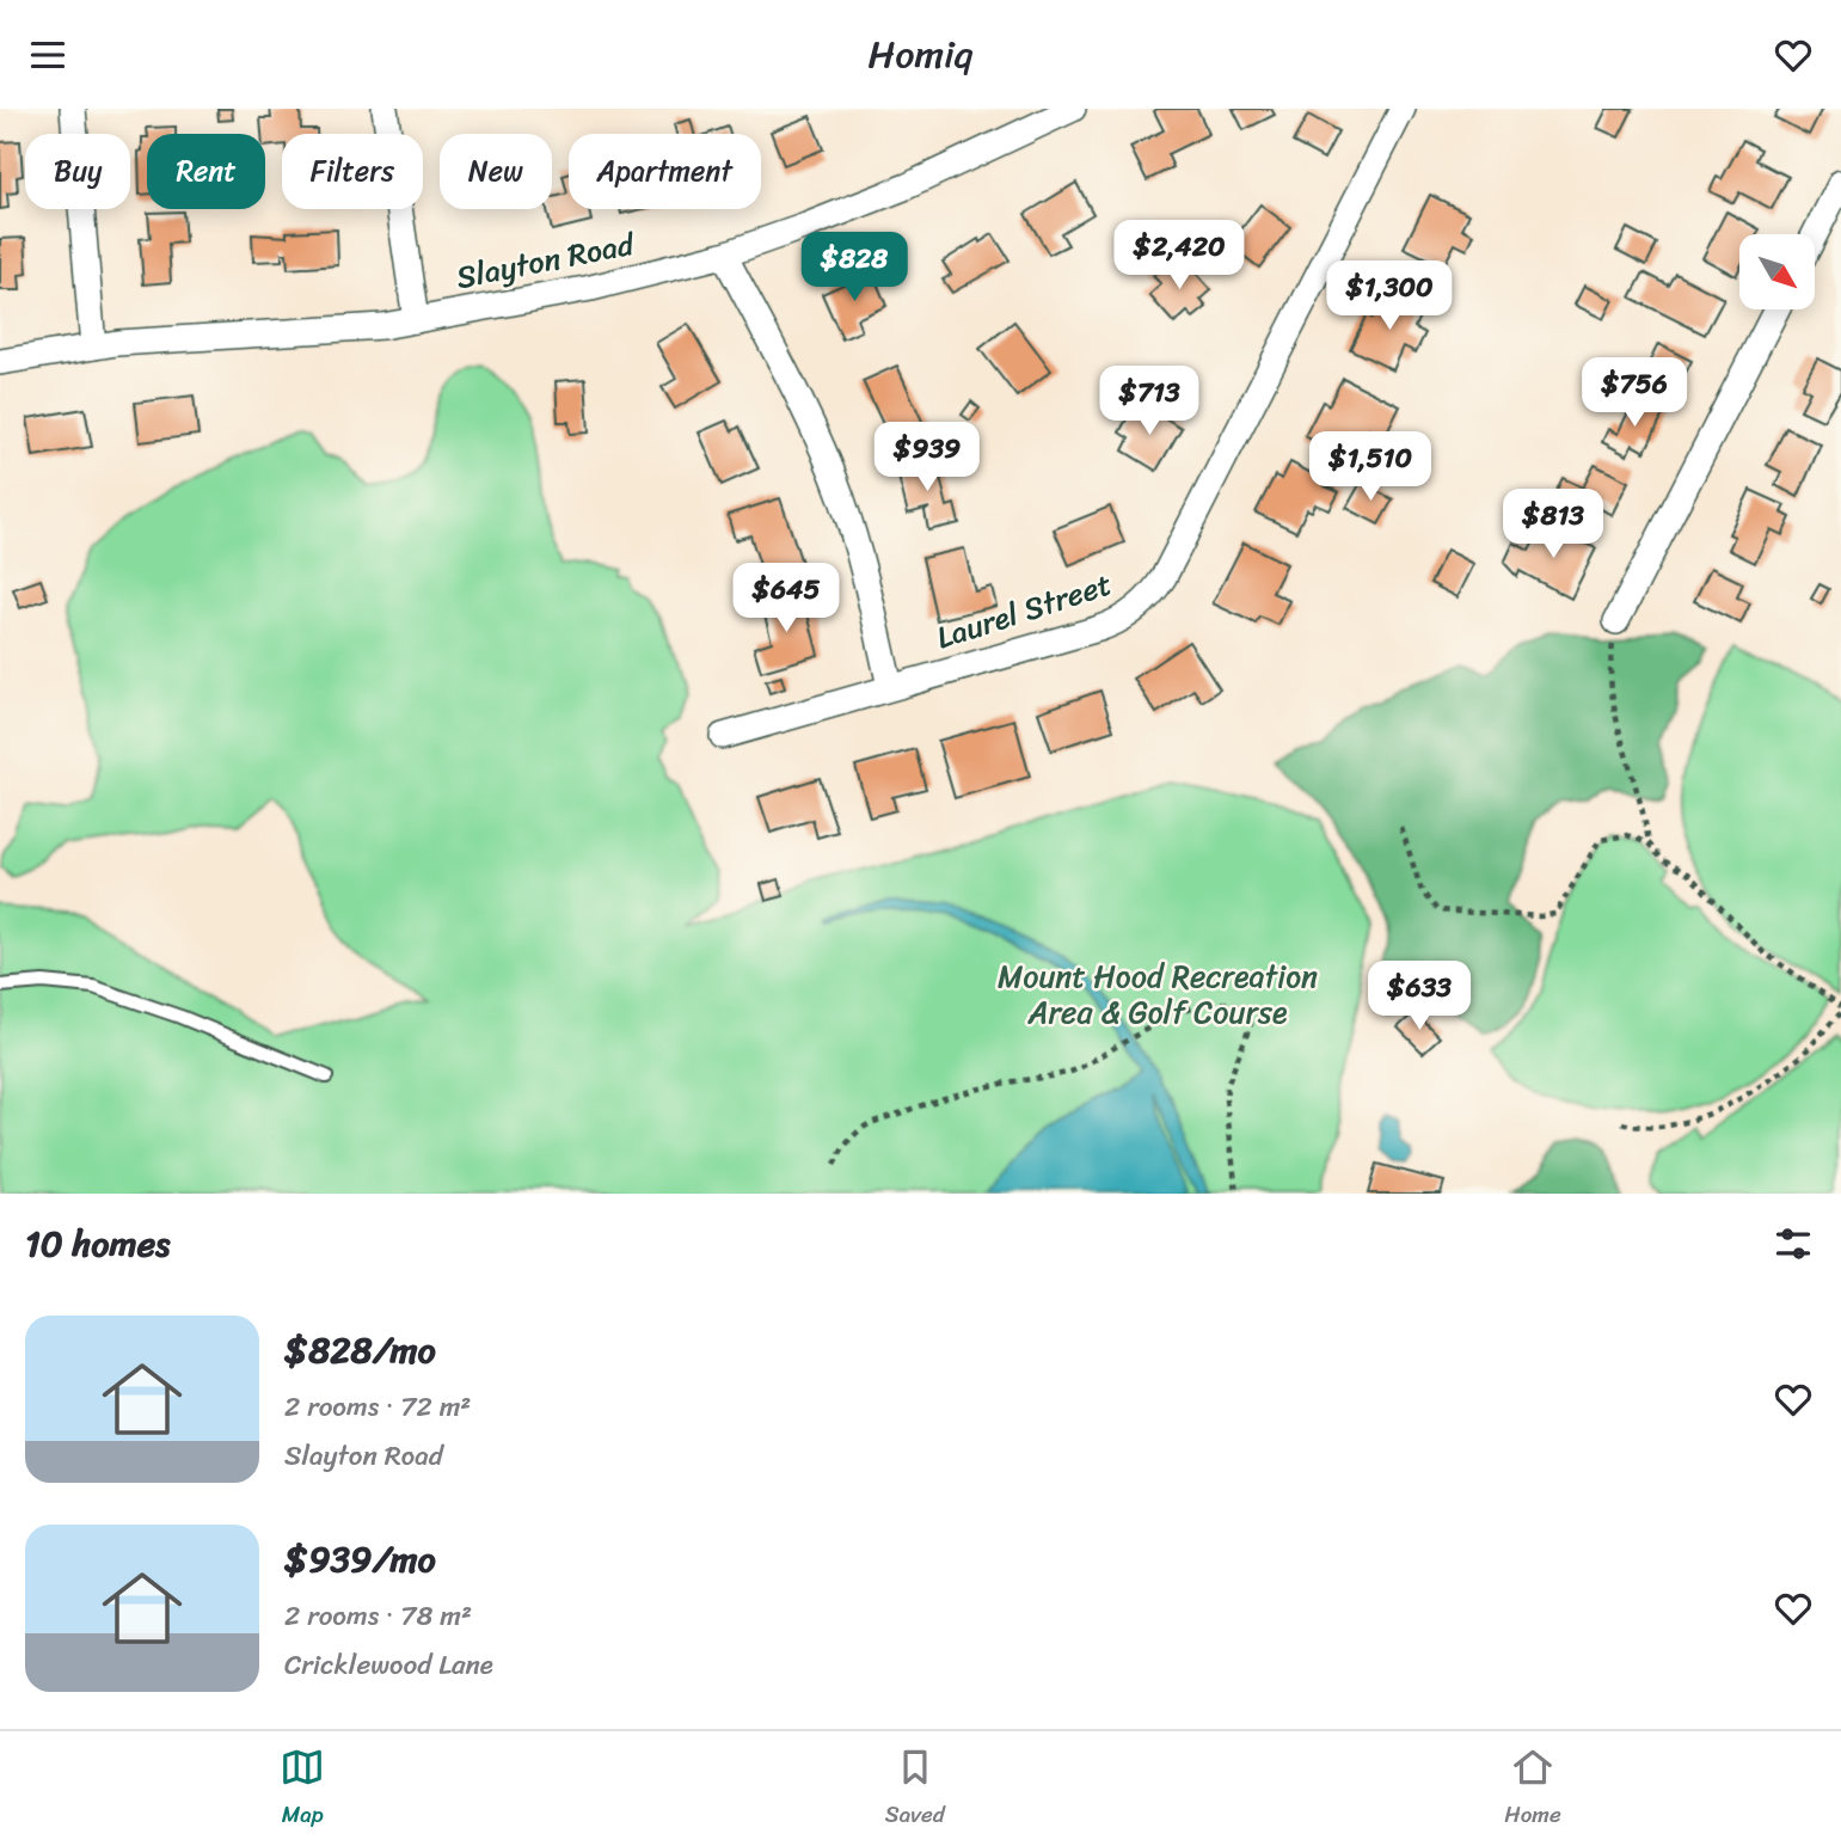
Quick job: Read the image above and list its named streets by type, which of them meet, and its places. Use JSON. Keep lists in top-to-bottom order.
{
  "streets": {
    "street": ["Slayton Road", "Laurel Street"]
  },
  "parks": ["Mount Hood Recreation Area & Golf Course"],
  "north": "bottom right",
  "page": {
    "header": "Homiq",
    "chip": [
      "Buy",
      "Rent",
      "Filters",
      "New",
      "Apartment"
    ],
    "price": [
      "$2,420",
      "$828",
      "$1,300",
      "$756",
      "$713",
      "$939",
      "$1,510",
      "$813",
      "$645",
      "$633"
    ],
    "heading": "10 homes",
    "list": [
      {
        "name": "$828/mo",
        "note": "2 rooms · 72 m² · Slayton Road"
      },
      {
        "name": "$939/mo",
        "note": "2 rooms · 78 m² · Cricklewood Lane"
      }
    ],
    "tabs": ["Map", "Saved", "Home"]
  }
}
